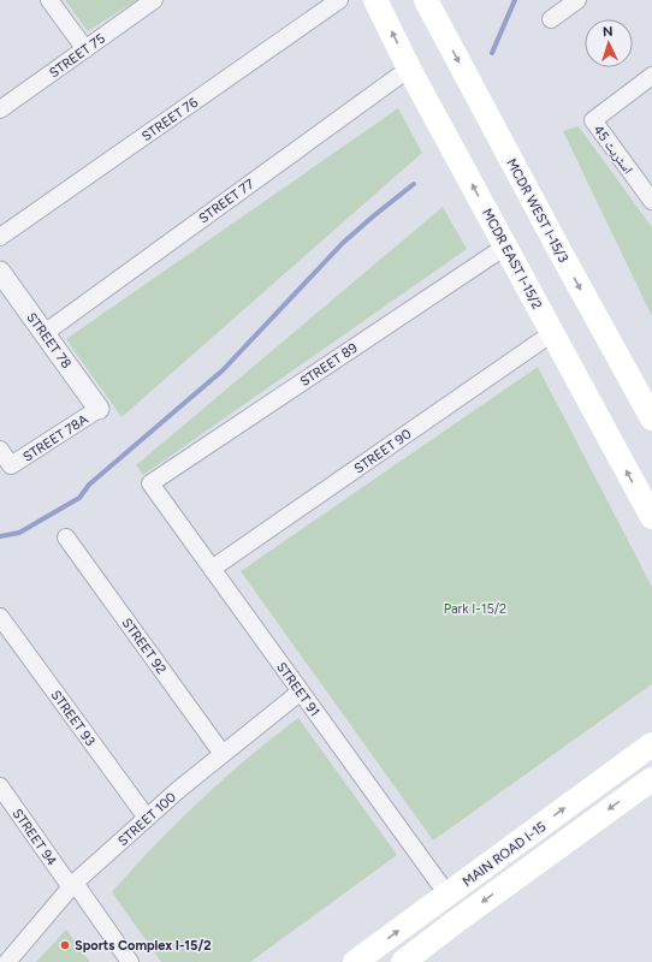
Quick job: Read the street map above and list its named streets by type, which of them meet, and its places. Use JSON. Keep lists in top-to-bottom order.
{
  "streets": {
    "main road": ["MCDR WEST I-15/3", "MCDR EAST I-15/2", "MAIN ROAD I-15"],
    "street": [
      "STREET 75",
      "STREET 76",
      "اسٹریٹ 45",
      "STREET 77",
      "STREET 78",
      "STREET 89",
      "STREET 78A",
      "STREET 90",
      "STREET 92",
      "STREET 91",
      "STREET 93",
      "STREET 100",
      "STREET 94"
    ]
  },
  "crossings": [
    ["STREET 77", "MCDR EAST I-15/2"],
    ["STREET 77", "STREET 78"],
    ["MCDR EAST I-15/2", "STREET 89"],
    ["MCDR EAST I-15/2", "STREET 90"],
    ["STREET 78", "STREET 78A"],
    ["STREET 89", "STREET 91"],
    ["STREET 90", "STREET 91"],
    ["STREET 92", "STREET 100"],
    ["STREET 91", "STREET 100"],
    ["STREET 91", "MAIN ROAD I-15"],
    ["STREET 93", "STREET 100"],
    ["STREET 100", "STREET 94"]
  ],
  "one_way": ["MCDR WEST I-15/3", "MCDR EAST I-15/2"],
  "parks": ["Park I-15/2"],
  "places": ["Sports Complex I-15/2"],
  "north": "top"
}
